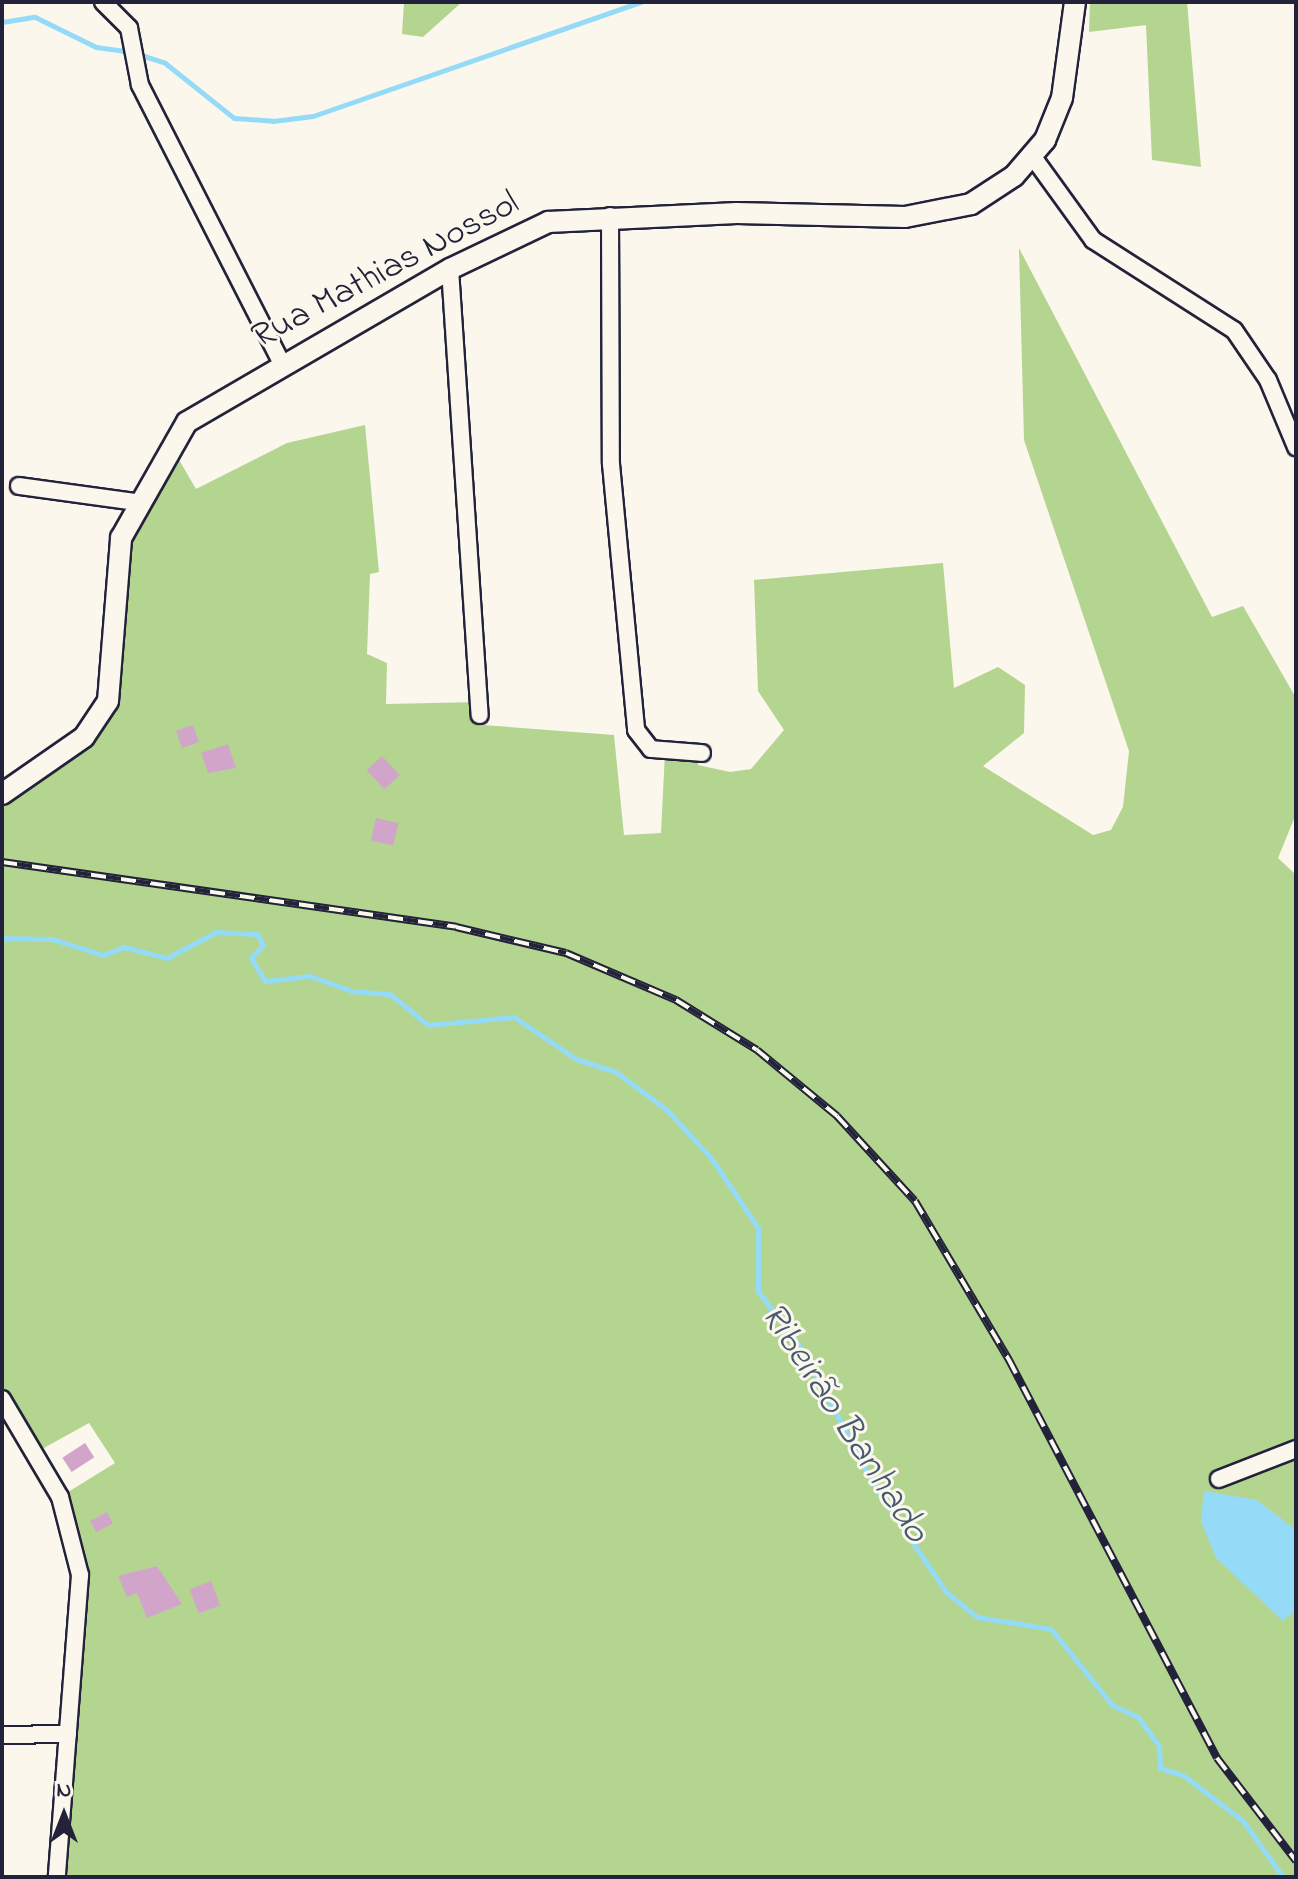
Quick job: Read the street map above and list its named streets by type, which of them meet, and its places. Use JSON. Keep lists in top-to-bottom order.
{
  "streets": {
    "street": ["Rua Mathias Nossol"]
  },
  "water": ["Ribeirão Banhado"],
  "north": "top"
}
